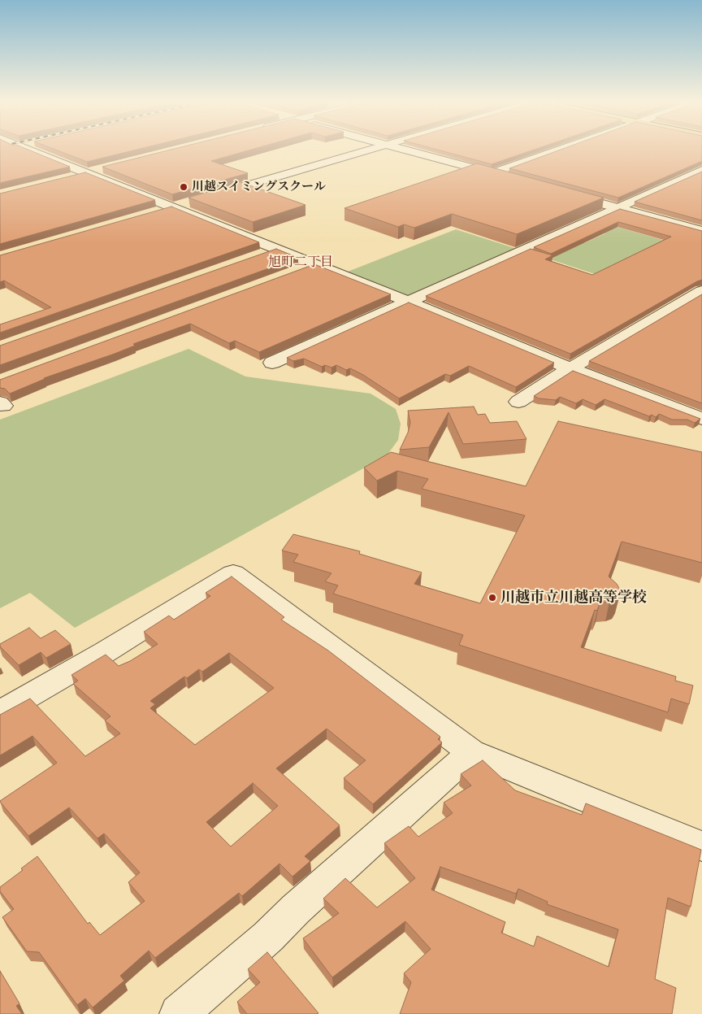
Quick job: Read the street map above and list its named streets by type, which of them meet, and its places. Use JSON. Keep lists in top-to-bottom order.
{
  "districts": ["旭町二丁目"],
  "places": ["川越スイミングスクール", "川越市立川越高等学校"]
}
